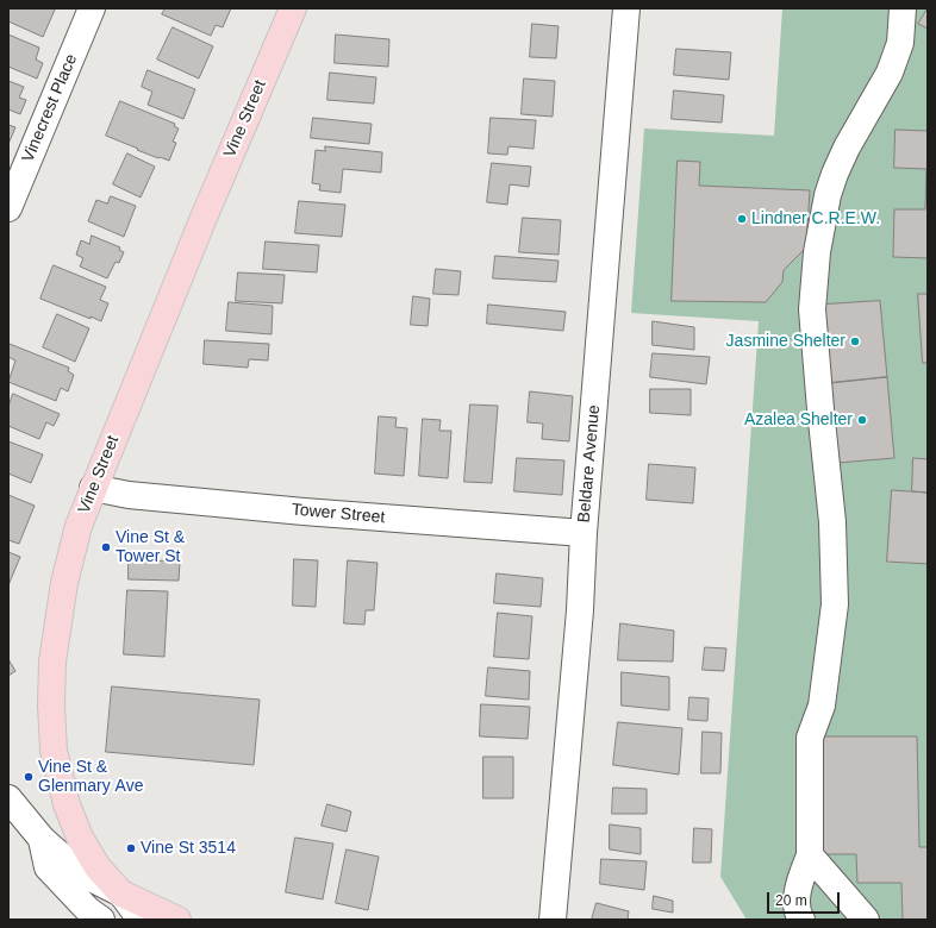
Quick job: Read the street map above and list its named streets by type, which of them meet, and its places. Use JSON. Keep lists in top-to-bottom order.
{
  "streets": {
    "main road": ["Vine Street"],
    "street": ["Vinecrest Place", "Beldare Avenue", "Tower Street"]
  },
  "crossings": [
    ["Vine Street", "Tower Street"],
    ["Beldare Avenue", "Tower Street"]
  ],
  "places": [
    "Lindner C.R.E.W.",
    "Jasmine Shelter",
    "Azalea Shelter",
    "Vine St & Tower St",
    "Vine St & Glenmary Ave",
    "Vine St 3514"
  ],
  "scale_bar": "20 m"
}
